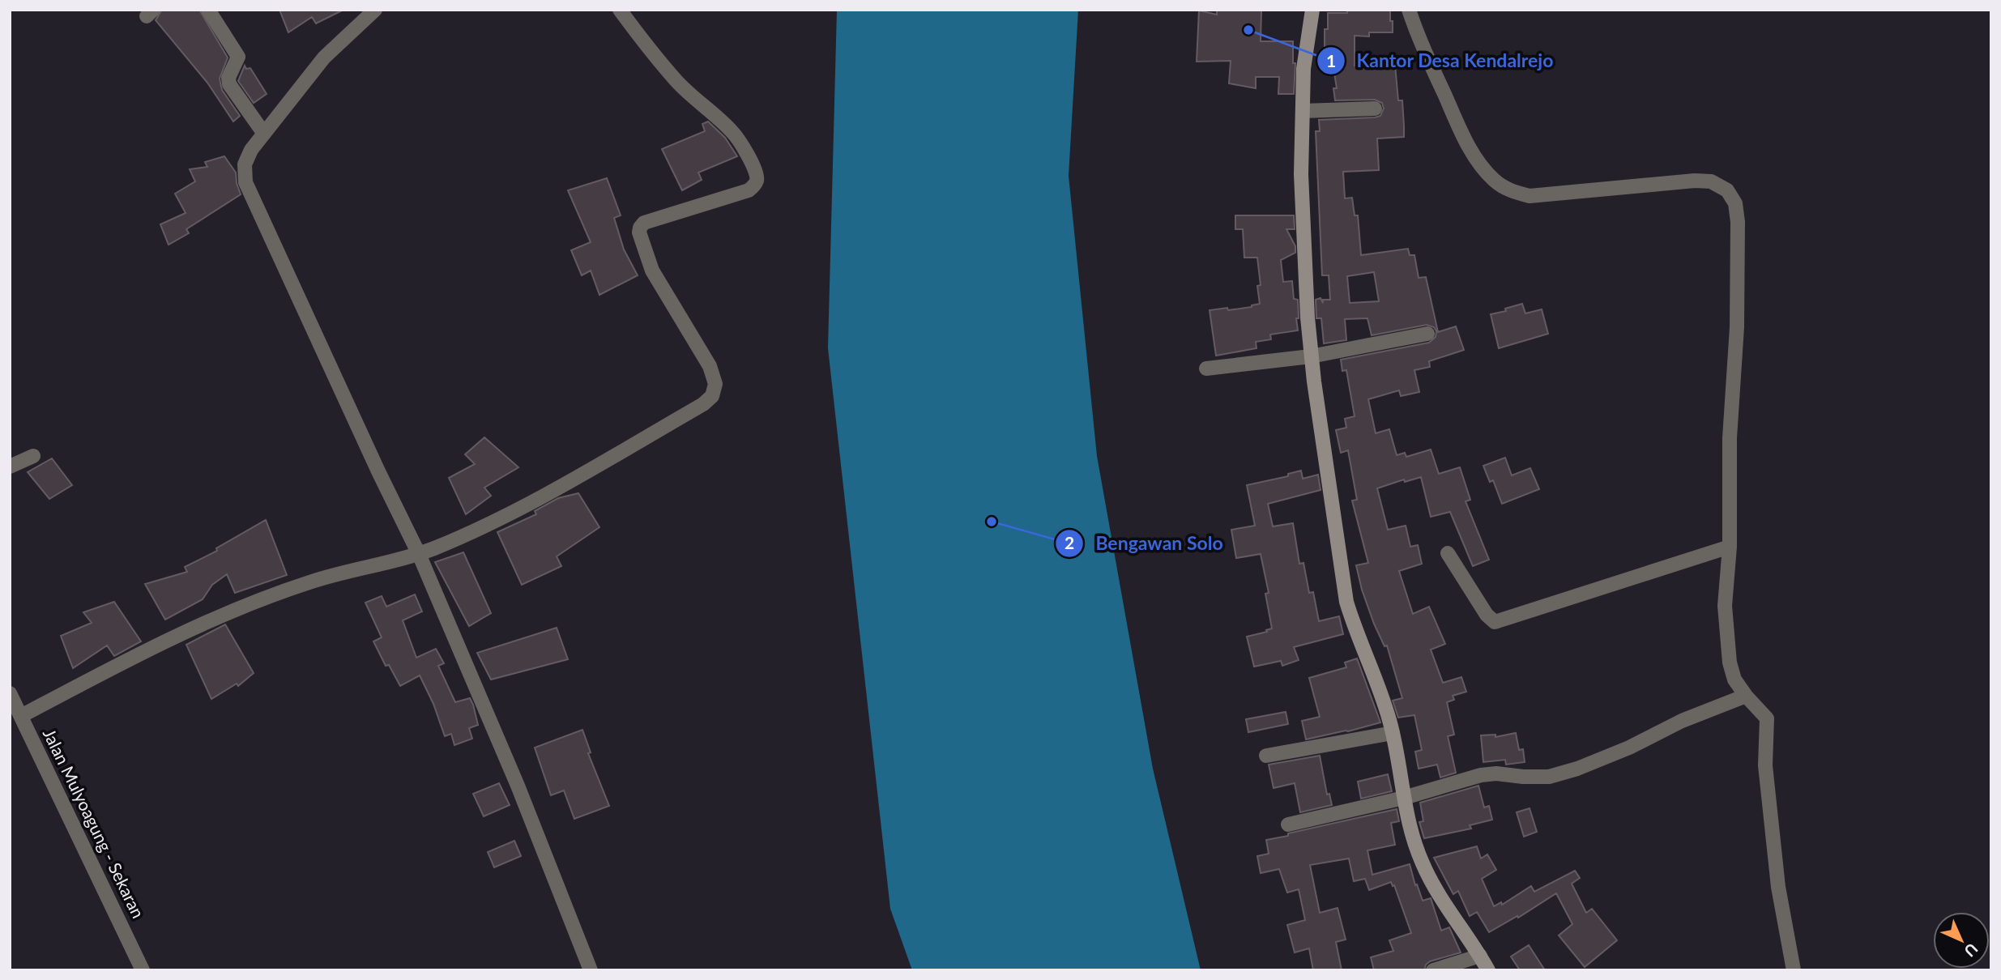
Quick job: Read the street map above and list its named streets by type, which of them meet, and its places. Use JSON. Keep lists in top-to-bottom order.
{
  "streets": {
    "street": ["Jalan Mulyoagung - Sekaran"]
  },
  "places": ["Kantor Desa Kendalrejo", "Bengawan Solo"],
  "north": "bottom right"
}
